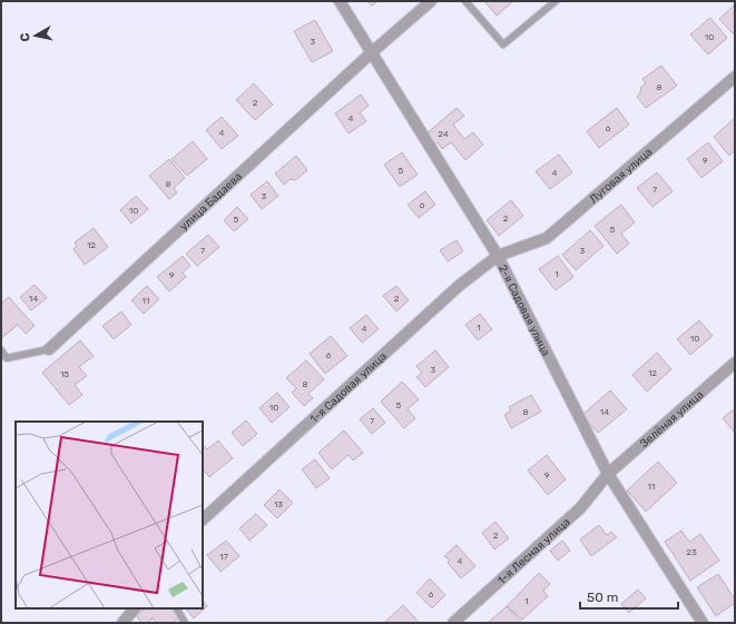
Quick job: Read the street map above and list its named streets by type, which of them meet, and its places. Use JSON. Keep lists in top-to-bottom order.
{
  "streets": {
    "street": [
      "Луговая улица",
      "улица Бадаева",
      "2-я Садовая улица",
      "1-я Садовая улица",
      "Зелёная улица",
      "1-я Лесная улица"
    ]
  },
  "crossings": [
    ["Луговая улица", "2-я Садовая улица"],
    ["Луговая улица", "1-я Садовая улица"],
    ["улица Бадаева", "2-я Садовая улица"],
    ["2-я Садовая улица", "1-я Садовая улица"],
    ["2-я Садовая улица", "Зелёная улица"],
    ["2-я Садовая улица", "1-я Лесная улица"],
    ["Зелёная улица", "1-я Лесная улица"]
  ],
  "house_numbers": [
    "10",
    "3",
    "8",
    "2",
    "4",
    "6",
    "4",
    "24",
    "9",
    "5",
    "4",
    "8",
    "7",
    "3",
    "6",
    "10",
    "2",
    "5",
    "5",
    "12",
    "7",
    "3",
    "1",
    "9",
    "14",
    "2",
    "11",
    "1",
    "4",
    "10",
    "6",
    "3",
    "12",
    "15",
    "8",
    "5",
    "10",
    "8",
    "14",
    "7",
    "9",
    "11",
    "13",
    "2",
    "23",
    "17",
    "4",
    "6",
    "1"
  ],
  "scale_bar": "50 m",
  "north": "left"
}
